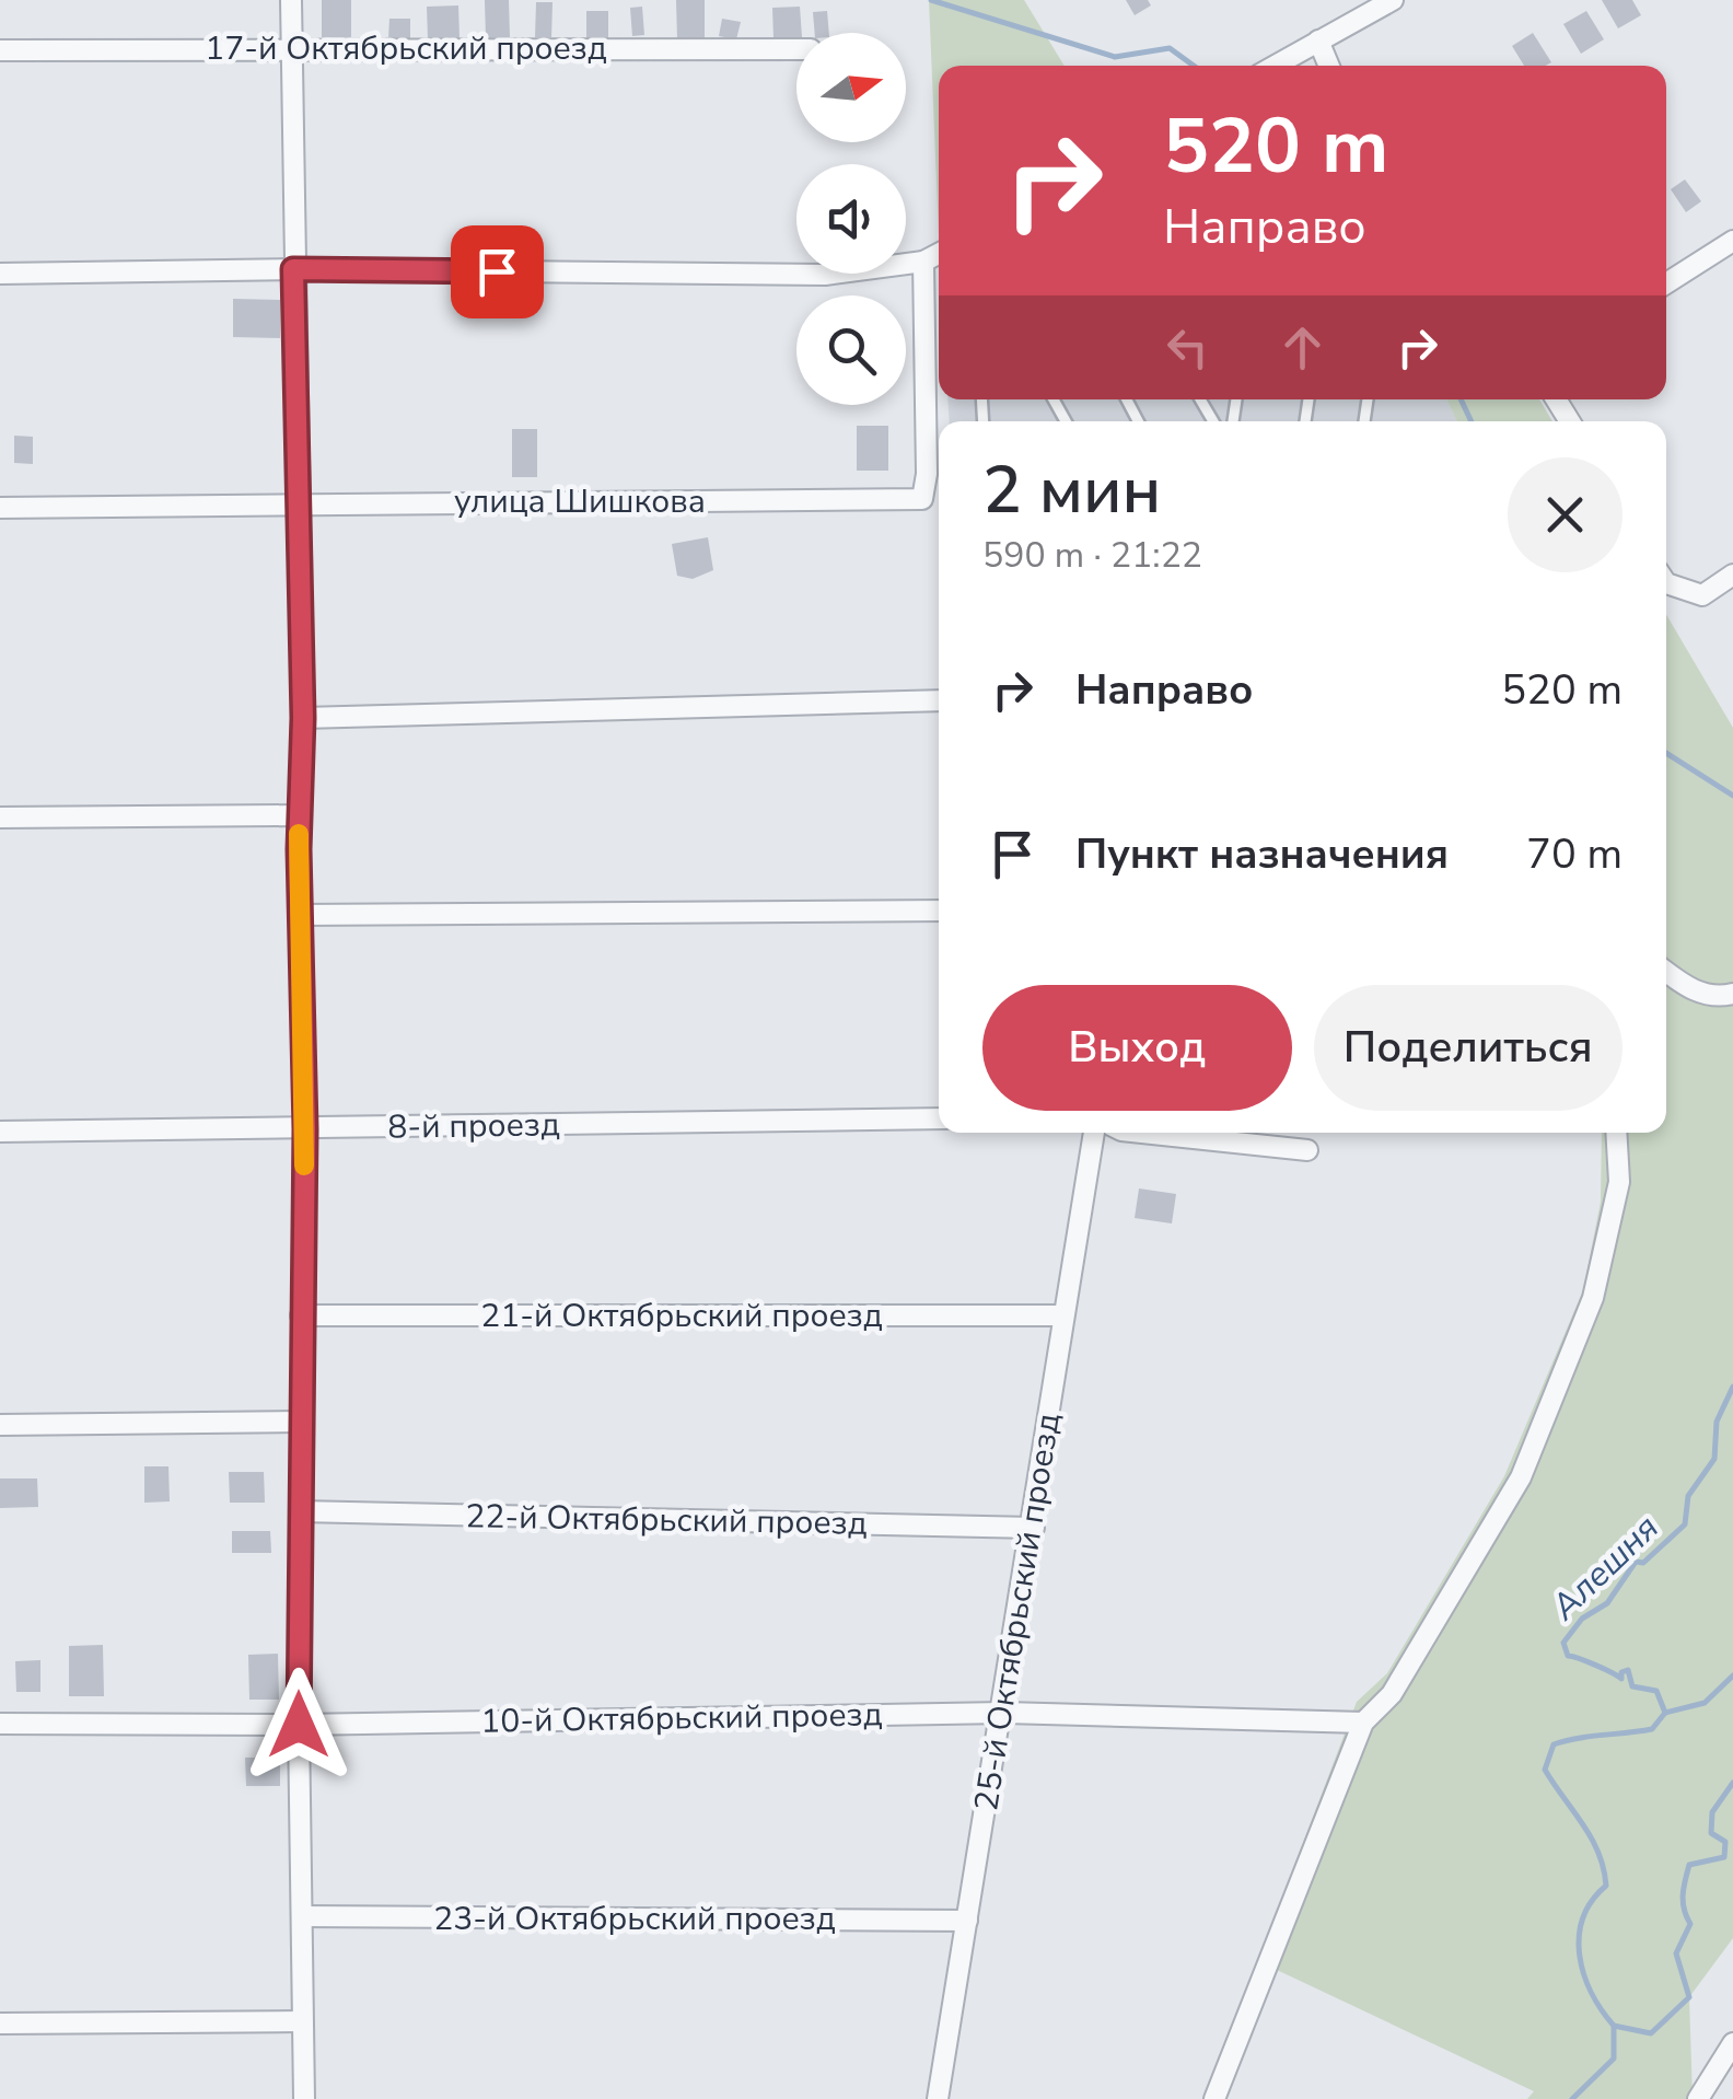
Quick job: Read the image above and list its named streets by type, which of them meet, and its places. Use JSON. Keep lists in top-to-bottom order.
{
  "streets": {
    "street": [
      "17-й Октябрьский проезд",
      "улица Шишкова",
      "8-й проезд",
      "21-й Октябрьский проезд",
      "22-й Октябрьский проезд",
      "25-й Октябрьский проезд",
      "10-й Октябрьский проезд",
      "23-й Октябрьский проезд"
    ]
  },
  "crossings": [
    ["21-й Октябрьский проезд", "25-й Октябрьский проезд"],
    ["22-й Октябрьский проезд", "25-й Октябрьский проезд"],
    ["25-й Октябрьский проезд", "10-й Октябрьский проезд"],
    ["25-й Октябрьский проезд", "23-й Октябрьский проезд"]
  ],
  "water": ["Алешня"],
  "north": "right",
  "page": {
    "turn": ["520 m", "Направо"],
    "heading": ["2 мин", "590 m · 21:22"],
    "list": [
      {
        "name": "Направо",
        "value": "520 m"
      },
      {
        "name": "Пункт назначения",
        "value": "70 m"
      }
    ],
    "buttons": ["Выход", "Поделиться"]
  }
}
